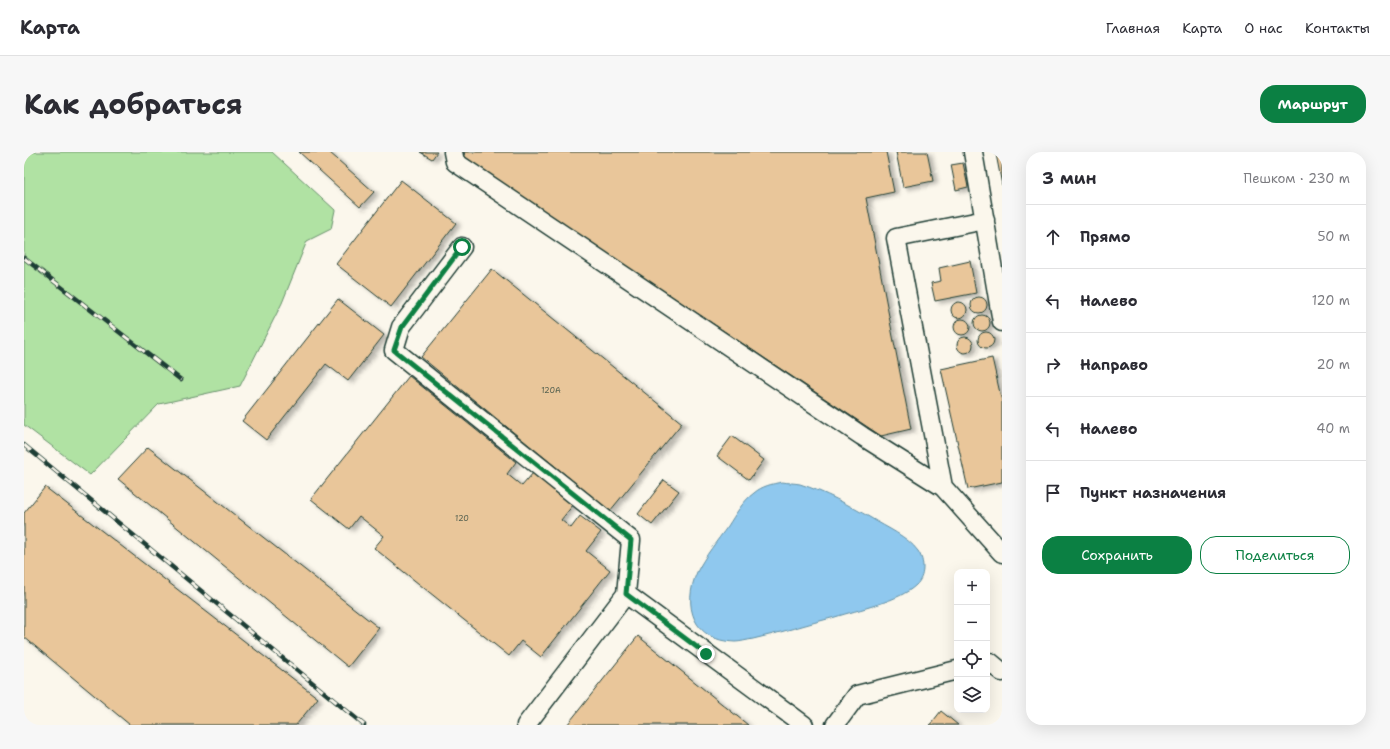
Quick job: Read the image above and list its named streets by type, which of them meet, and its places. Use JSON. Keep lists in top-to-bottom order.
{
  "house_numbers": ["120А", "120"],
  "page": {
    "header": "Карта",
    "nav": [
      "Главная",
      "Карта",
      "О нас",
      "Контакты"
    ],
    "title": "Как добраться",
    "buttons": [
      "Маршрут",
      ["Сохранить", "Поделиться"]
    ],
    "heading": ["3 мин", "Пешком · 230 m"],
    "list": [
      ["Прямо", "50 m"],
      ["Налево", "120 m"],
      ["Направо", "20 m"],
      ["Налево", "40 m"],
      "Пункт назначения"
    ],
    "map_buttons": ["+", "−"]
  }
}
